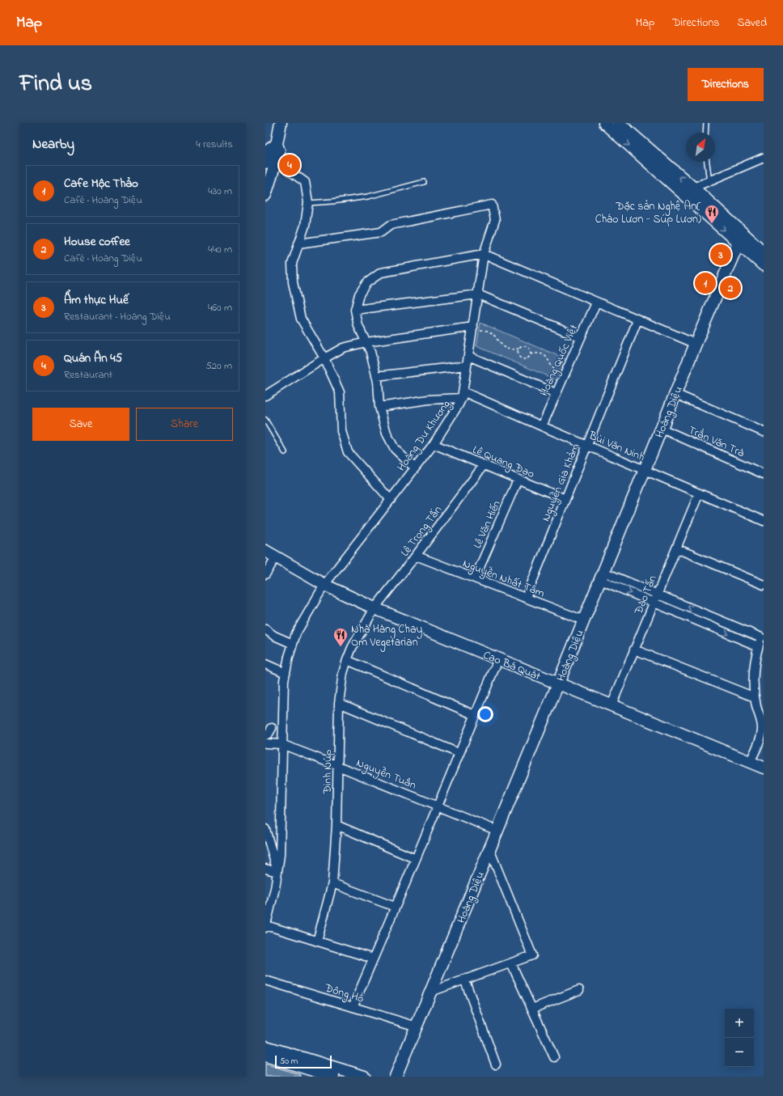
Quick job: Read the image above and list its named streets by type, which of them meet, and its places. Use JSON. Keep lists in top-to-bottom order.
{
  "streets": {
    "street": [
      "Hoàng Quốc Việt",
      "Hoàng Diệu",
      "Hoàng Dư Khương",
      "Trần Văn Trà",
      "Bùi Văn Ninh",
      "Lê Quang Đạo",
      "Nguyễn Gia Khảm",
      "Lê Văn Hiến",
      "Lê Trọng Tấn",
      "Nguyễn Nhất Tâm",
      "Đào Tấn",
      "Cao Bá Quát",
      "Đinh Núp",
      "Nguyễn Tuân",
      "Đông Hồ"
    ]
  },
  "crossings": [
    ["Hoàng Quốc Việt", "Bùi Văn Ninh"],
    ["Hoàng Diệu", "Trần Văn Trà"],
    ["Hoàng Diệu", "Bùi Văn Ninh"],
    ["Hoàng Diệu", "Nguyễn Nhất Tâm"],
    ["Hoàng Diệu", "Cao Bá Quát"],
    ["Hoàng Diệu", "Nguyễn Tuân"],
    ["Hoàng Diệu", "Đông Hồ"],
    ["Hoàng Dư Khương", "Bùi Văn Ninh"],
    ["Hoàng Dư Khương", "Lê Quang Đạo"],
    ["Hoàng Dư Khương", "Cao Bá Quát"],
    ["Hoàng Dư Khương", "Nguyễn Tuân"],
    ["Bùi Văn Ninh", "Nguyễn Gia Khảm"],
    ["Bùi Văn Ninh", "Đào Tấn"],
    ["Lê Quang Đạo", "Nguyễn Gia Khảm"],
    ["Lê Quang Đạo", "Lê Văn Hiến"],
    ["Lê Quang Đạo", "Lê Trọng Tấn"],
    ["Nguyễn Gia Khảm", "Nguyễn Nhất Tâm"],
    ["Lê Văn Hiến", "Nguyễn Nhất Tâm"],
    ["Lê Trọng Tấn", "Nguyễn Nhất Tâm"],
    ["Lê Trọng Tấn", "Cao Bá Quát"],
    ["Lê Trọng Tấn", "Đinh Núp"],
    ["Đào Tấn", "Cao Bá Quát"],
    ["Cao Bá Quát", "Đinh Núp"],
    ["Đinh Núp", "Nguyễn Tuân"]
  ],
  "places": {
    "restaurant": ["Đặc sản Nghệ An( Cháo Lươn - Súp Lươn)", "Nhà Hàng Chay Om Vegetarian"]
  },
  "scale_bar": "50 m",
  "north": "top right",
  "page": {
    "header": "Map",
    "nav": ["Map", "Directions", "Saved"],
    "title": "Find us",
    "buttons": [
      "Directions",
      ["Save", "Share"]
    ],
    "heading": ["Nearby", "4 results"],
    "pins": [
      "4",
      "3",
      "1",
      "2"
    ],
    "list": [
      {
        "mark": "1",
        "name": "Cafe Mộc Thảo",
        "note": "Café · Hoàng Diệu",
        "value": "430 m"
      },
      {
        "mark": "2",
        "name": "House coffee",
        "note": "Café · Hoàng Diệu",
        "value": "440 m"
      },
      {
        "mark": "3",
        "name": "Ẩm thực Huế",
        "note": "Restaurant · Hoàng Diệu",
        "value": "460 m"
      },
      {
        "mark": "4",
        "name": "Quán Ăn 45",
        "note": "Restaurant",
        "value": "520 m"
      }
    ],
    "map_buttons": ["+", "−"],
    "scale": "50 m"
  }
}
